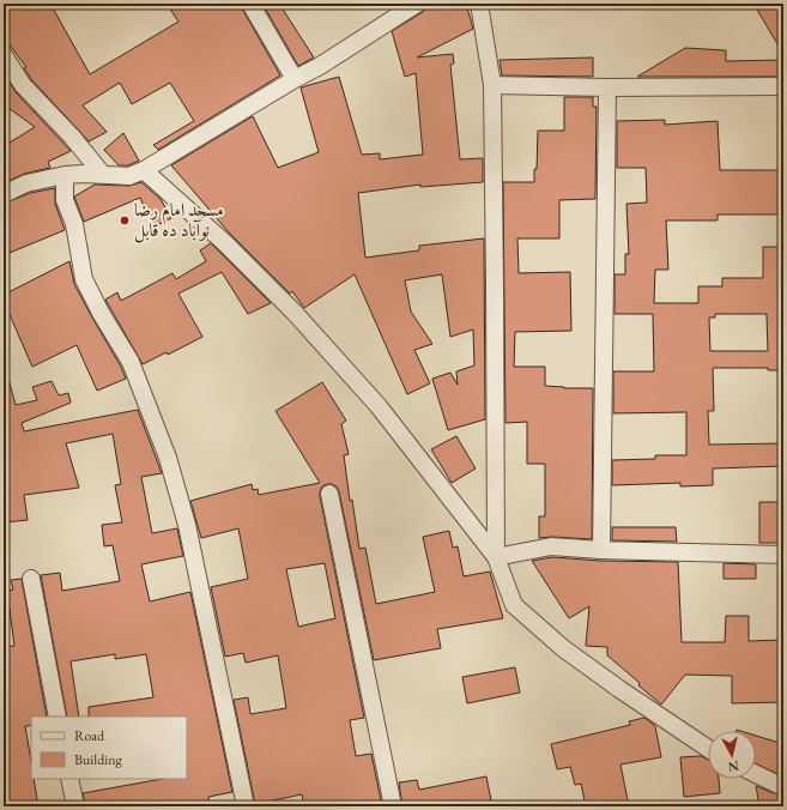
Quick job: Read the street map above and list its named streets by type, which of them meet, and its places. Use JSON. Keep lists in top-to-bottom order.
{
  "places": ["مسجد امام رضا نوآباد ده قابل"],
  "legend": ["Road", "Building"],
  "north": "bottom"
}
